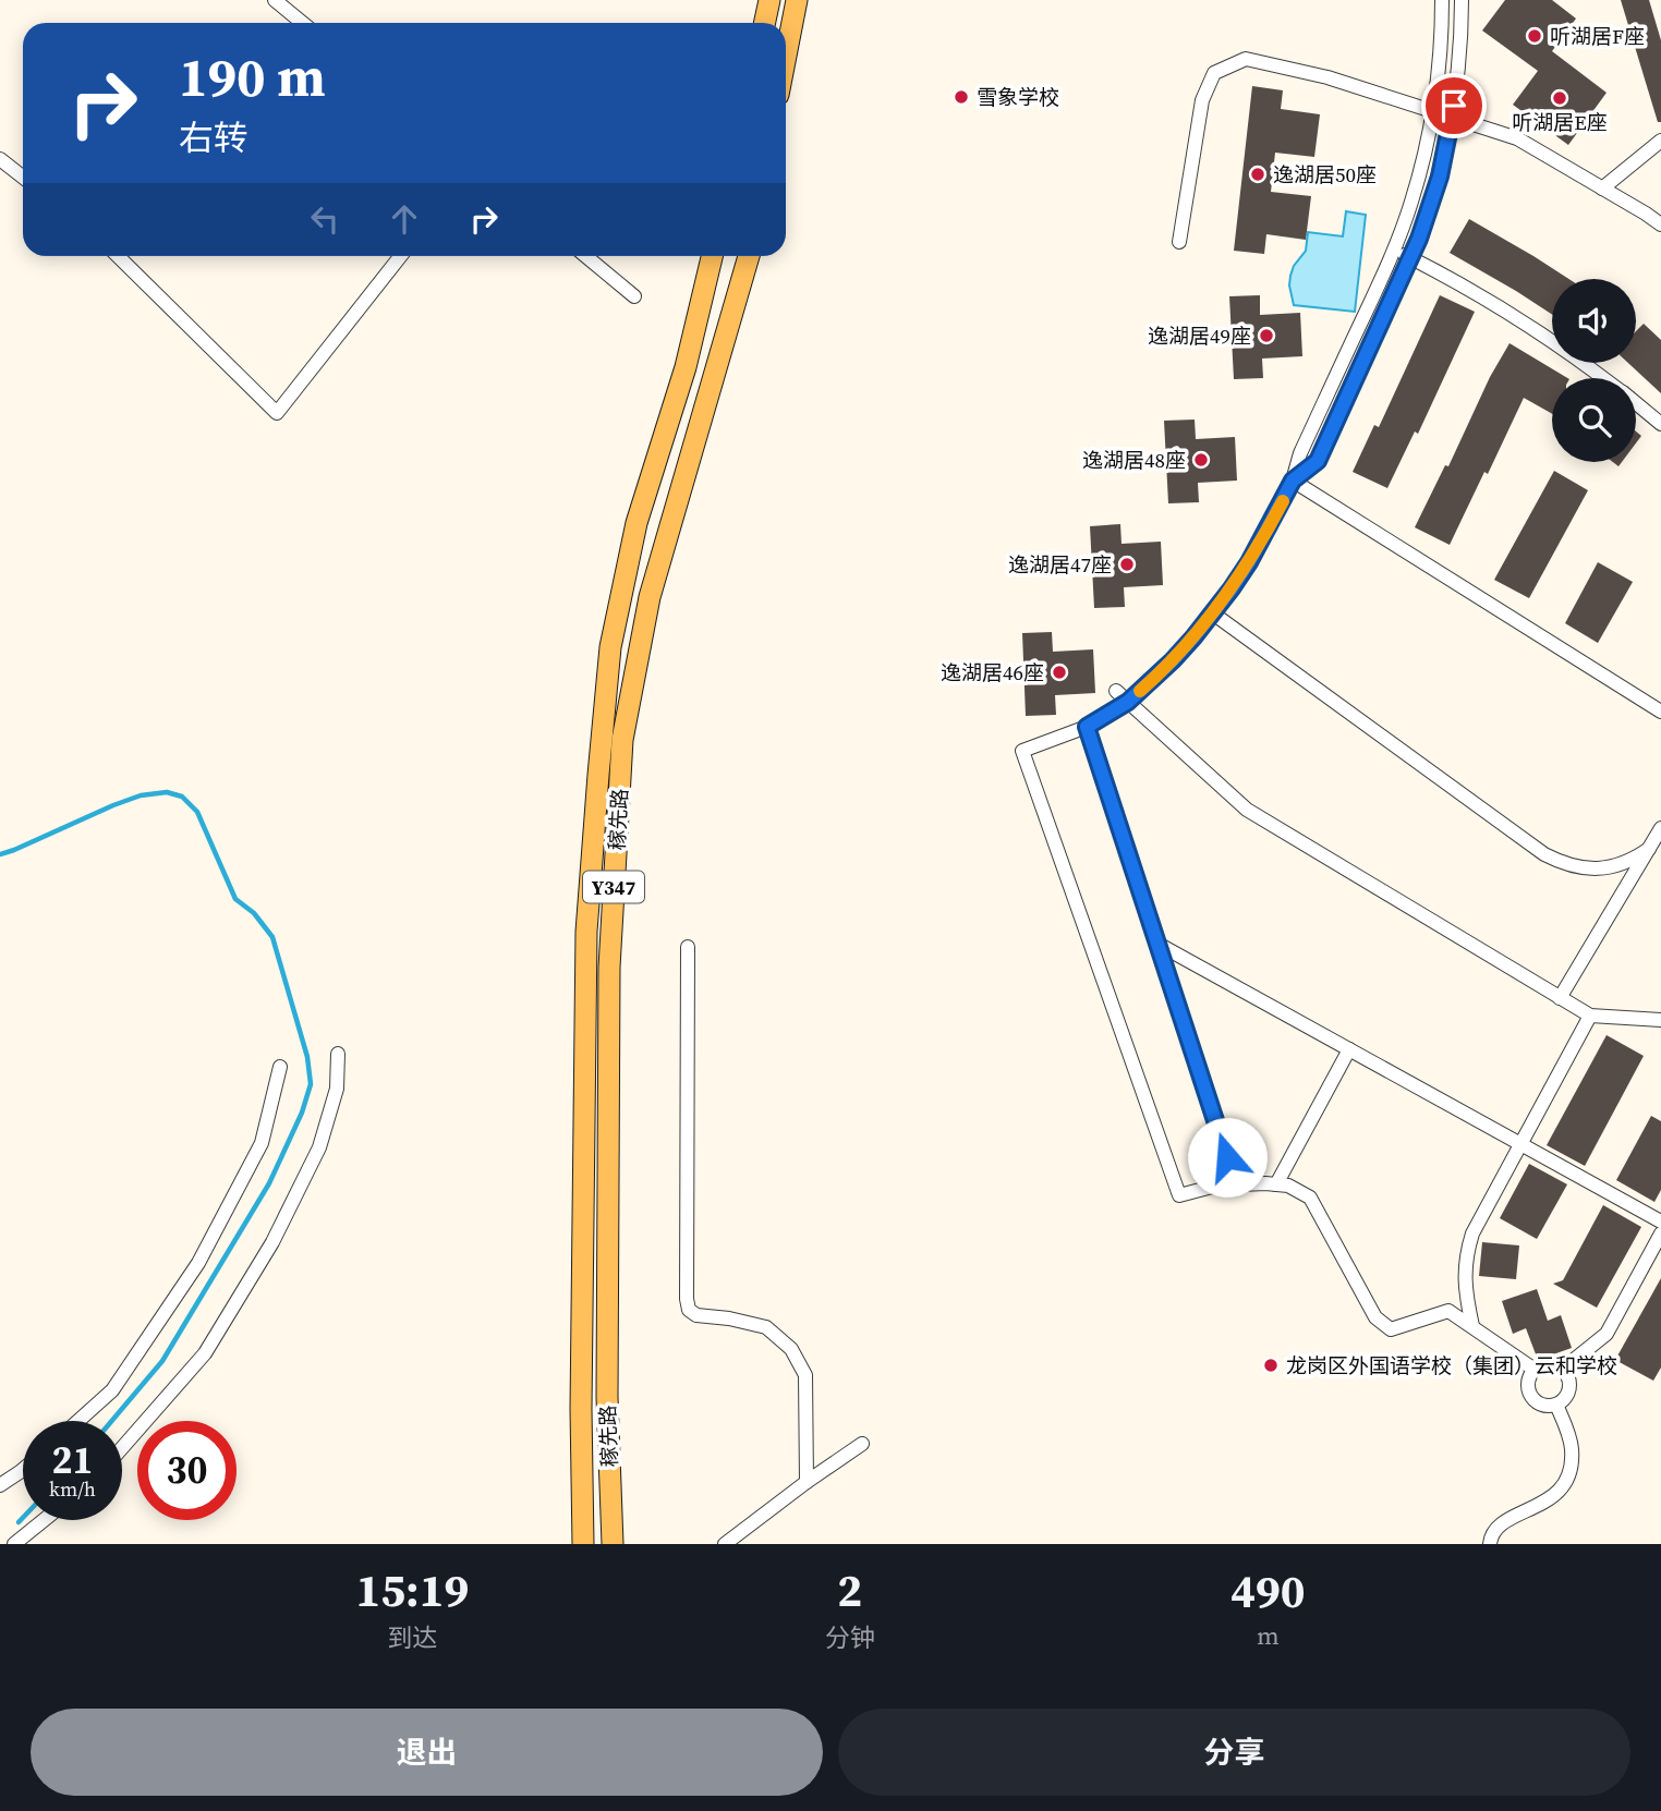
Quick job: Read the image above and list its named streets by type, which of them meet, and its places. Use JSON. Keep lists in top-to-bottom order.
{
  "streets": {
    "main road": ["稼先路", "Y347"]
  },
  "places": [
    "听湖居F座",
    "雪象学校",
    "听湖居E座",
    "逸湖居50座",
    "逸湖居49座",
    "逸湖居48座",
    "逸湖居47座",
    "逸湖居46座",
    "龙岗区外国语学校（集团）云和学校"
  ],
  "page": {
    "turn": ["190 m", "右转"],
    "speed": "21 km/h",
    "limit": "30",
    "eta": [
      "15:19",
      "到达",
      "2",
      "分钟",
      "490",
      "m"
    ],
    "buttons": ["退出", "分享"]
  }
}
